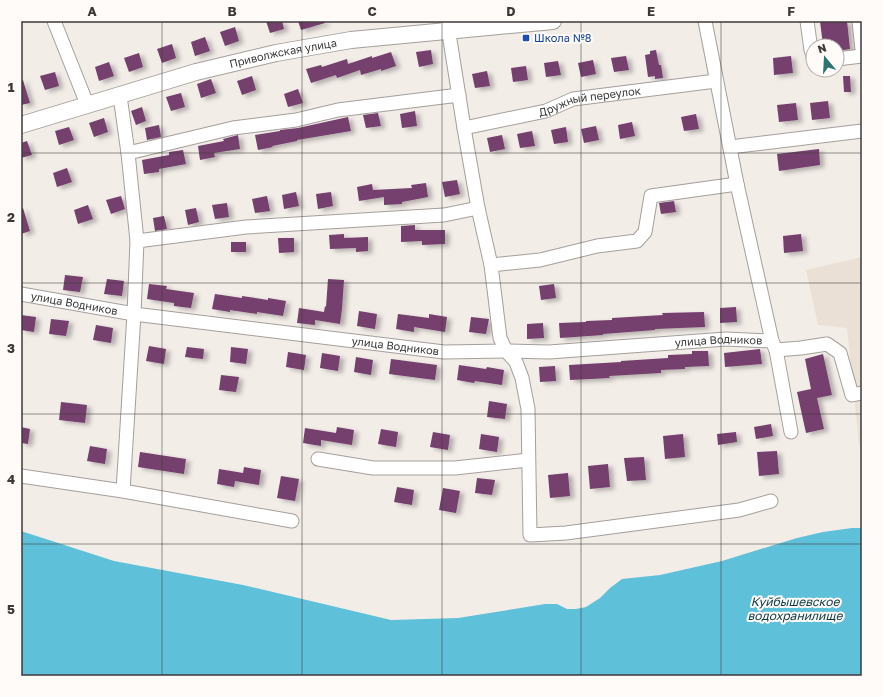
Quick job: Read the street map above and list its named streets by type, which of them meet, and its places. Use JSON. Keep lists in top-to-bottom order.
{
  "streets": {
    "main road": ["Приволжская улица"],
    "street": ["Дружный переулок", "улица Водников"]
  },
  "water": ["Куйбышевское водохранилище"],
  "places": {
    "transit": ["Школа №8"]
  },
  "north": "top",
  "grid": {
    "columns": [
      "A",
      "B",
      "C",
      "D",
      "E",
      "F"
    ],
    "rows": [
      "1",
      "2",
      "3",
      "4",
      "5"
    ]
  }
}
